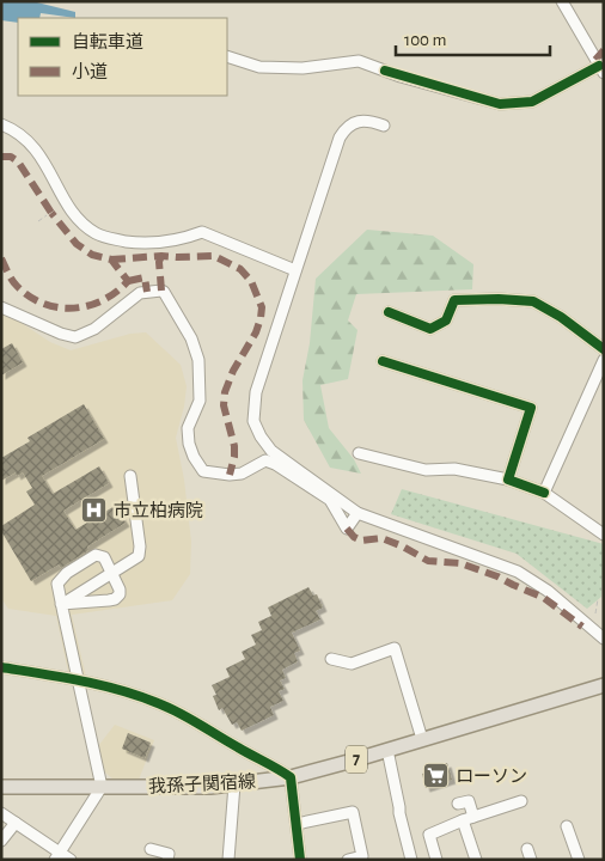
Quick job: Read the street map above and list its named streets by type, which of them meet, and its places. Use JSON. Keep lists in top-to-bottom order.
{
  "streets": {
    "main road": ["7", "我孫子関宿線"]
  },
  "places": {
    "hospital": ["市立柏病院"],
    "supermarket": ["ローソン"]
  },
  "legend": ["自転車道", "小道"],
  "scale_bar": "100 m"
}
